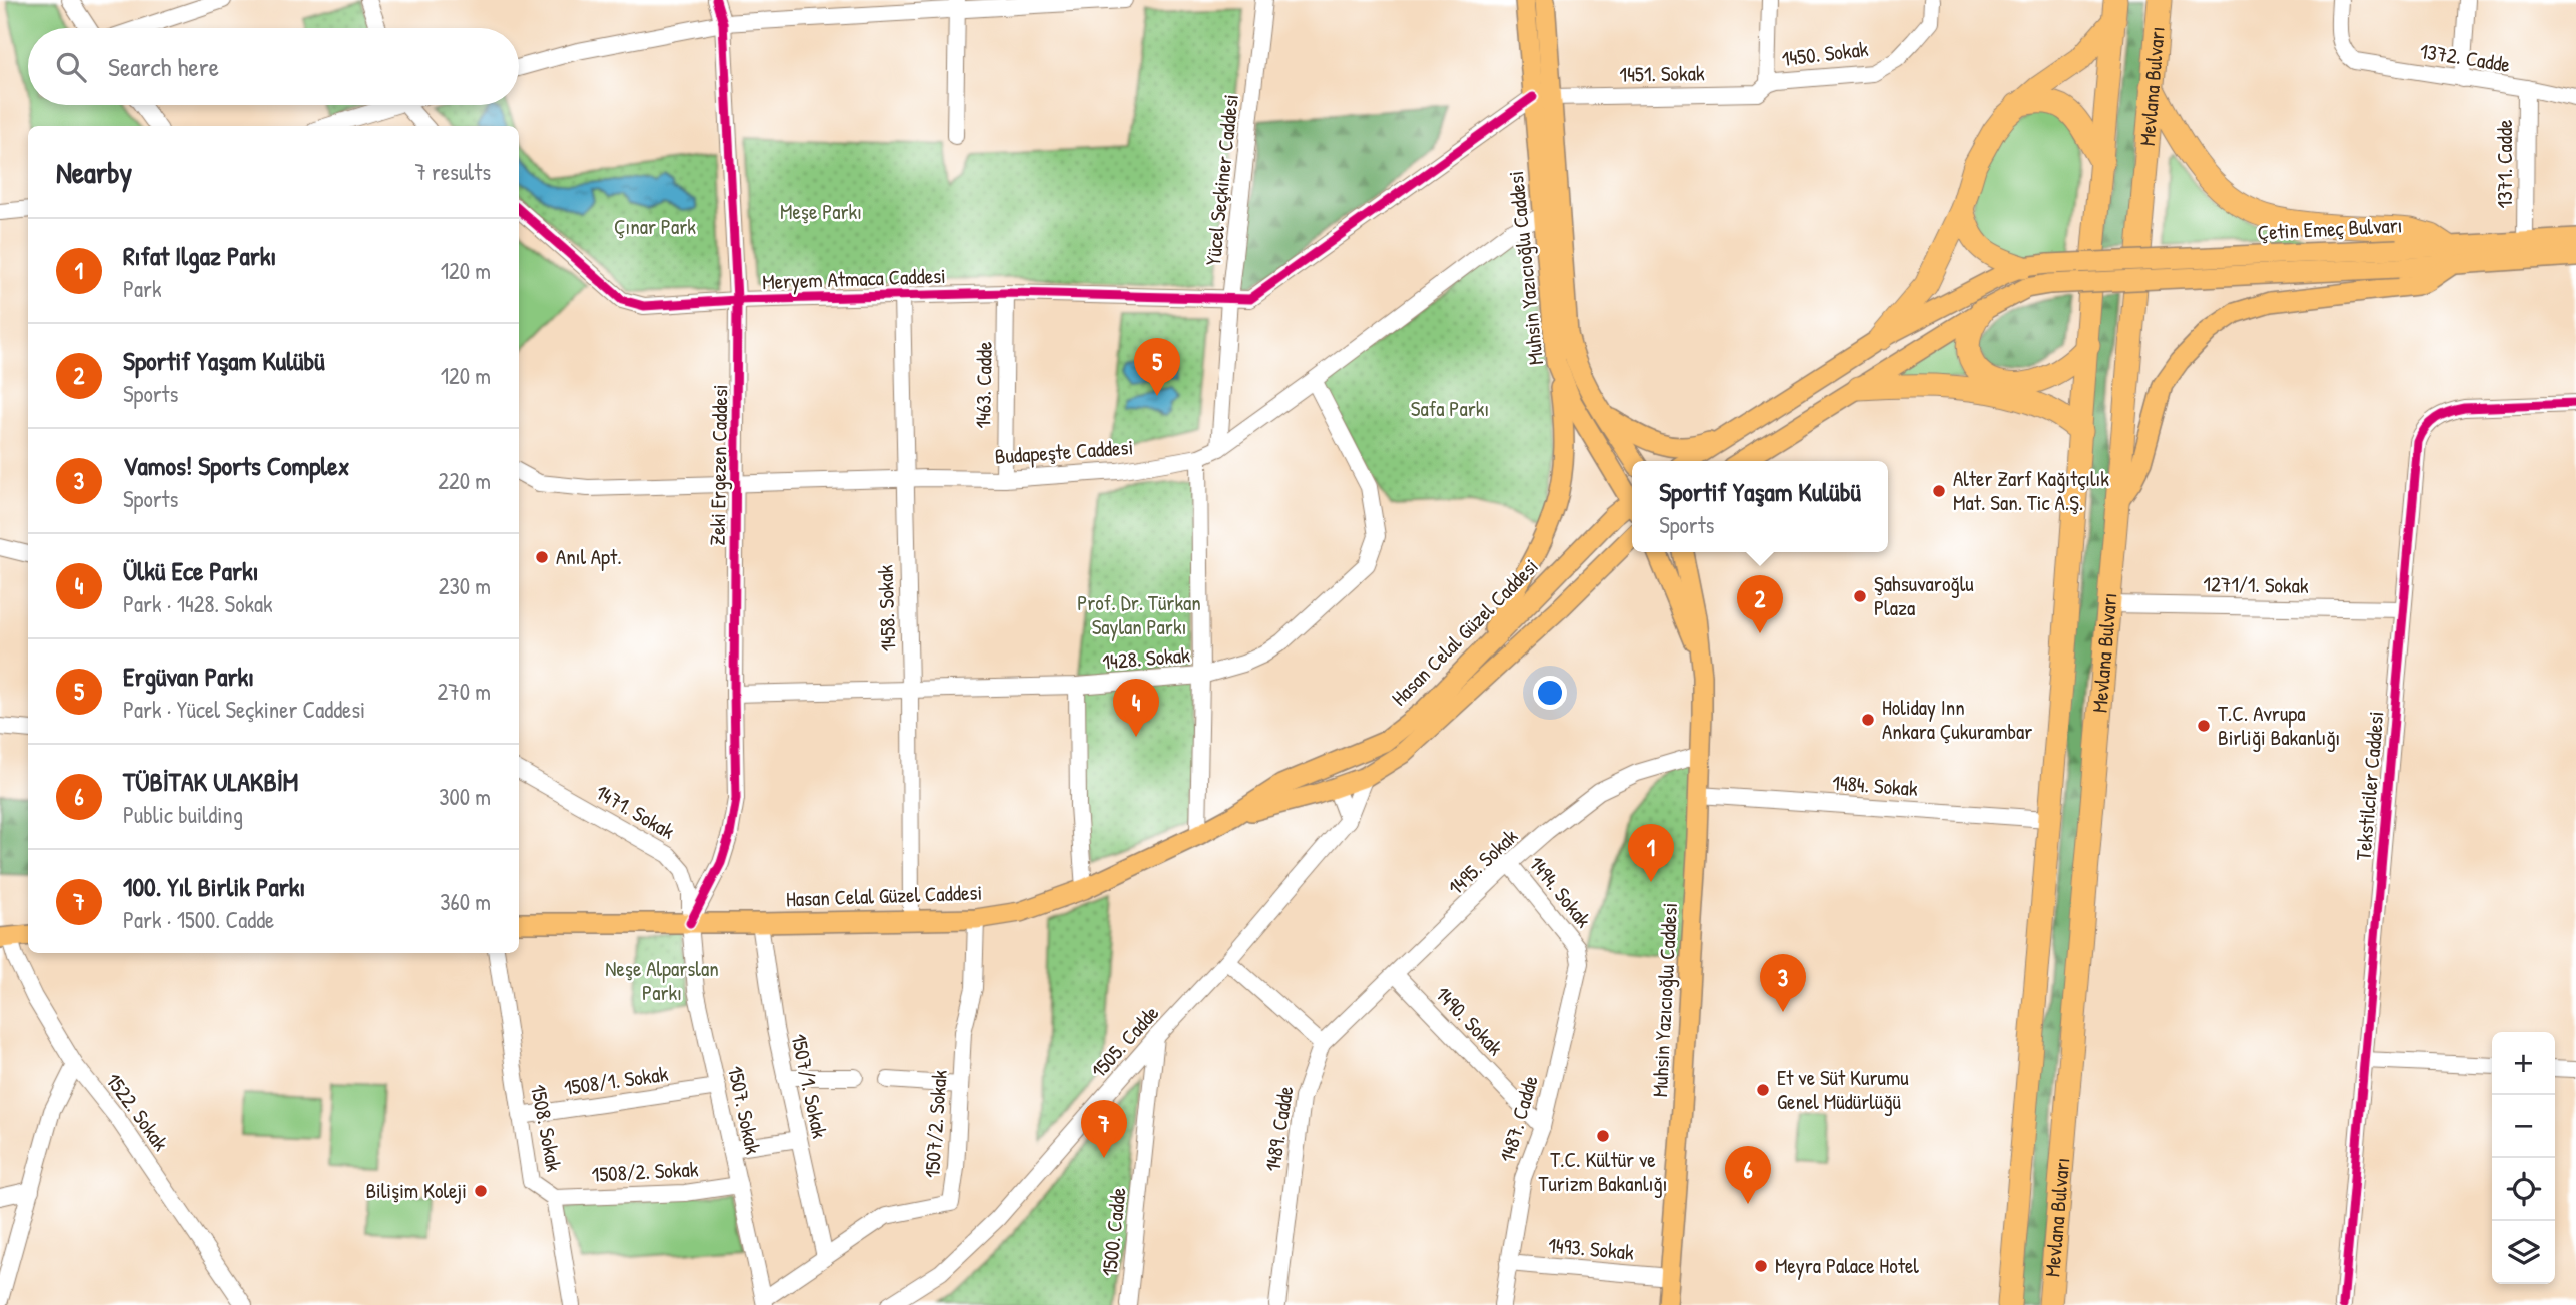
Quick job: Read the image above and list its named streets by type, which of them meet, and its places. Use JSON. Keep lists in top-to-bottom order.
{
  "streets": {
    "highway": ["Mevlana Bulvarı"],
    "main road": ["Çetin Emeç Bulvarı", "Muhsin Yazıcıoğlu Caddesi", "Hasan Celal Güzel Caddesi"],
    "street": [
      "1450. Sokak",
      "1372. Cadde",
      "1451. Sokak",
      "1371. Cadde",
      "Yücel Seçkiner Caddesi",
      "Meryem Atmaca Caddesi",
      "1463. Cadde",
      "Budapeşte Caddesi",
      "Zeki Ergezen Caddesi",
      "1271/1. Sokak",
      "1458. Sokak",
      "1428. Sokak",
      "1484. Sokak",
      "Tekstilciler Caddesi",
      "1471. Sokak",
      "1495. Sokak",
      "1494. Sokak",
      "1490. Sokak",
      "1505. Cadde",
      "1508/1. Sokak",
      "1507/1. Sokak",
      "1507. Sokak",
      "1522. Sokak",
      "1487. Cadde",
      "1507/2. Sokak",
      "1508. Sokak",
      "1489. Cadde",
      "1508/2. Sokak",
      "1500. Cadde",
      "1493. Sokak"
    ]
  },
  "crossings": [
    ["1450. Sokak", "1451. Sokak"],
    ["1372. Cadde", "1371. Cadde"],
    ["1451. Sokak", "Muhsin Yazıcıoğlu Caddesi"],
    ["1451. Sokak", "Meryem Atmaca Caddesi"],
    ["Mevlana Bulvarı", "1271/1. Sokak"],
    ["Mevlana Bulvarı", "1484. Sokak"],
    ["1371. Cadde", "Çetin Emeç Bulvarı"],
    ["Yücel Seçkiner Caddesi", "Meryem Atmaca Caddesi"],
    ["Yücel Seçkiner Caddesi", "Budapeşte Caddesi"],
    ["Muhsin Yazıcıoğlu Caddesi", "Meryem Atmaca Caddesi"],
    ["Muhsin Yazıcıoğlu Caddesi", "Budapeşte Caddesi"],
    ["Muhsin Yazıcıoğlu Caddesi", "1484. Sokak"],
    ["Muhsin Yazıcıoğlu Caddesi", "1495. Sokak"],
    ["Muhsin Yazıcıoğlu Caddesi", "1493. Sokak"],
    ["Meryem Atmaca Caddesi", "1463. Cadde"],
    ["Meryem Atmaca Caddesi", "Zeki Ergezen Caddesi"],
    ["Meryem Atmaca Caddesi", "1458. Sokak"],
    ["1463. Cadde", "Budapeşte Caddesi"],
    ["Budapeşte Caddesi", "Zeki Ergezen Caddesi"],
    ["Budapeşte Caddesi", "1458. Sokak"],
    ["Budapeşte Caddesi", "1428. Sokak"],
    ["Zeki Ergezen Caddesi", "Hasan Celal Güzel Caddesi"],
    ["Zeki Ergezen Caddesi", "1428. Sokak"],
    ["Zeki Ergezen Caddesi", "1471. Sokak"],
    ["Zeki Ergezen Caddesi", "1507. Sokak"],
    ["1271/1. Sokak", "Tekstilciler Caddesi"],
    ["1458. Sokak", "Hasan Celal Güzel Caddesi"],
    ["1458. Sokak", "1428. Sokak"],
    ["Hasan Celal Güzel Caddesi", "1471. Sokak"],
    ["Hasan Celal Güzel Caddesi", "1505. Cadde"],
    ["Hasan Celal Güzel Caddesi", "1507/1. Sokak"],
    ["Hasan Celal Güzel Caddesi", "1507. Sokak"],
    ["Hasan Celal Güzel Caddesi", "1507/2. Sokak"],
    ["1471. Sokak", "1507. Sokak"],
    ["1495. Sokak", "1494. Sokak"],
    ["1495. Sokak", "1490. Sokak"],
    ["1495. Sokak", "1489. Cadde"],
    ["1494. Sokak", "1487. Cadde"],
    ["1490. Sokak", "1487. Cadde"],
    ["1505. Cadde", "1500. Cadde"],
    ["1508/1. Sokak", "1507. Sokak"],
    ["1508/1. Sokak", "1508. Sokak"],
    ["1507/1. Sokak", "1507/2. Sokak"],
    ["1507. Sokak", "1507/2. Sokak"],
    ["1507. Sokak", "1508/2. Sokak"],
    ["1487. Cadde", "1493. Sokak"],
    ["1508. Sokak", "1508/2. Sokak"]
  ],
  "parks": [
    "Meşe Parkı",
    "Çınar Park",
    "Safa Parkı",
    "Prof. Dr. Türkan Saylan Parkı",
    "Neşe Alparslan Parkı"
  ],
  "places": [
    "Alter Zarf Kağıtçılık Mat. San. Tic A.Ş.",
    "Anıl Apt.",
    "Şahsuvaroğlu Plaza",
    "Holiday Inn Ankara Çukurambar",
    "T.C. Avrupa Birliği Bakanlığı",
    "Et ve Süt Kurumu Genel Müdürlüğü",
    "T.C. Kültür ve Turizm Bakanlığı",
    "Bilişim Koleji",
    "Meyra Palace Hotel"
  ],
  "page": {
    "search": "Search here",
    "heading": ["Nearby", "7 results"],
    "list": [
      {
        "mark": "1",
        "name": "Rıfat Ilgaz Parkı",
        "note": "Park",
        "value": "120 m"
      },
      {
        "mark": "2",
        "name": "Sportif Yaşam Kulübü",
        "note": "Sports",
        "value": "120 m"
      },
      {
        "mark": "3",
        "name": "Vamos! Sports Complex",
        "note": "Sports",
        "value": "220 m"
      },
      {
        "mark": "4",
        "name": "Ülkü Ece Parkı",
        "note": "Park · 1428. Sokak",
        "value": "230 m"
      },
      {
        "mark": "5",
        "name": "Ergüvan Parkı",
        "note": "Park · Yücel Seçkiner Caddesi",
        "value": "270 m"
      },
      {
        "mark": "6",
        "name": "TÜBİTAK ULAKBİM",
        "note": "Public building",
        "value": "300 m"
      },
      {
        "mark": "7",
        "name": "100. Yıl Birlik Parkı",
        "note": "Park · 1500. Cadde",
        "value": "360 m"
      }
    ],
    "pins": [
      "5",
      "2",
      "4",
      "1",
      "3",
      "7",
      "6"
    ],
    "popup": ["Sportif Yaşam Kulübü", "Sports"],
    "map_buttons": ["+", "−"]
  }
}
